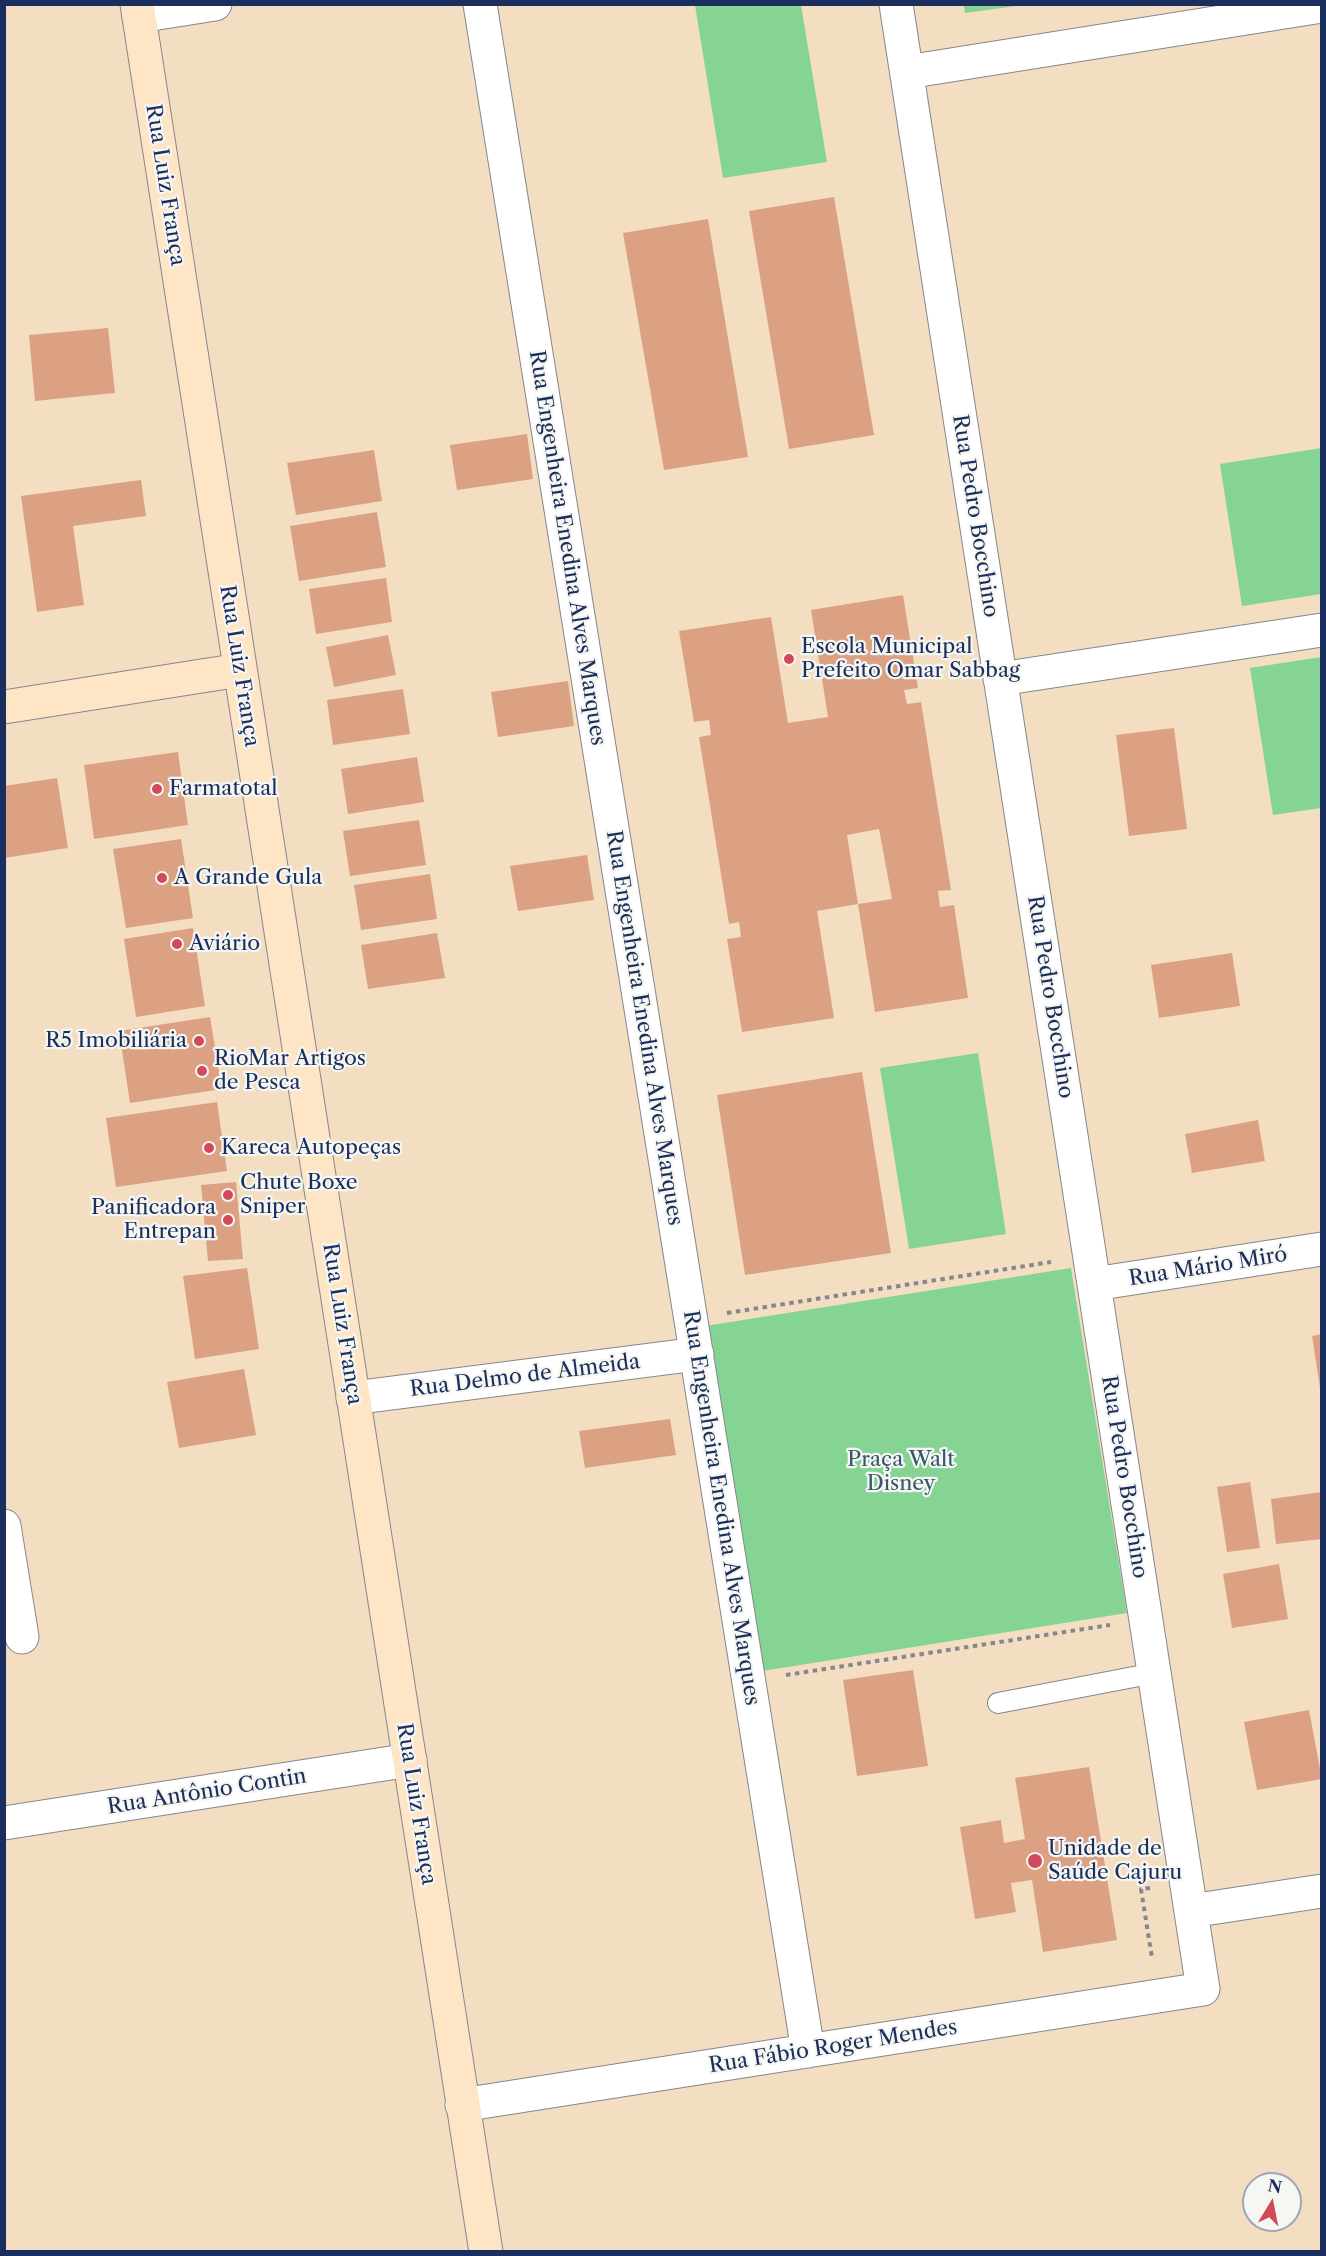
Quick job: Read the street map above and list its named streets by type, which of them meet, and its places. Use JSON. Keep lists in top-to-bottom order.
{
  "streets": {
    "main road": ["Rua Luiz França"],
    "street": [
      "Rua Pedro Bocchino",
      "Rua Engenheira Enedina Alves Marques",
      "Rua Mário Miró",
      "Rua Delmo de Almeida",
      "Rua Antônio Contin",
      "Rua Fábio Roger Mendes"
    ]
  },
  "crossings": [
    ["Rua Luiz França", "Rua Delmo de Almeida"],
    ["Rua Luiz França", "Rua Antônio Contin"],
    ["Rua Luiz França", "Rua Fábio Roger Mendes"],
    ["Rua Pedro Bocchino", "Rua Mário Miró"],
    ["Rua Pedro Bocchino", "Rua Fábio Roger Mendes"],
    ["Rua Engenheira Enedina Alves Marques", "Rua Delmo de Almeida"],
    ["Rua Engenheira Enedina Alves Marques", "Rua Fábio Roger Mendes"]
  ],
  "parks": ["Praça Walt Disney"],
  "places": [
    "Escola Municipal Prefeito Omar Sabbag",
    "Farmatotal",
    "A Grande Gula",
    "Aviário",
    "R5 Imobiliária",
    "RioMar Artigos de Pesca",
    "Kareca Autopeças",
    "Chute Boxe Sniper",
    "Panificadora Entrepan",
    "Unidade de Saúde Cajuru"
  ],
  "north": "top"
}
